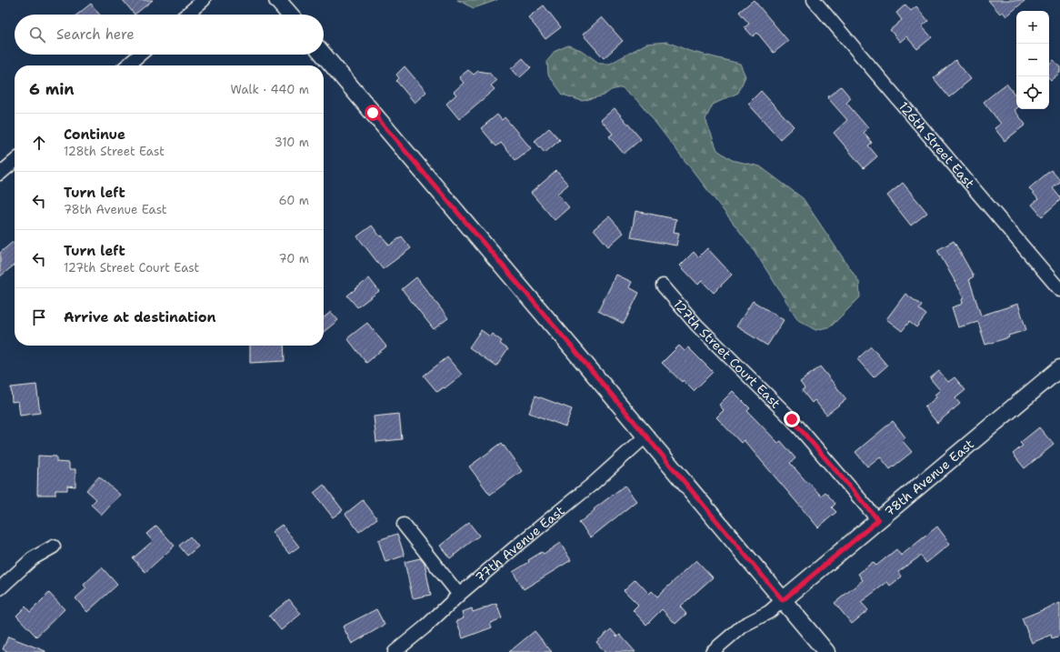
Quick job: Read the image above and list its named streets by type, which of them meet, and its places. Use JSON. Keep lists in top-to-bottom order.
{
  "streets": {
    "street": [
      "126th Street East",
      "127th Street Court East",
      "78th Avenue East",
      "77th Avenue East"
    ]
  },
  "crossings": [
    ["127th Street Court East", "78th Avenue East"]
  ],
  "page": {
    "map_buttons": ["+", "−"],
    "search": "Search here",
    "heading": ["6 min", "Walk · 440 m"],
    "list": [
      ["Continue", "128th Street East", "310 m"],
      ["Turn left", "78th Avenue East", "60 m"],
      ["Turn left", "127th Street Court East", "70 m"],
      "Arrive at destination"
    ]
  }
}
